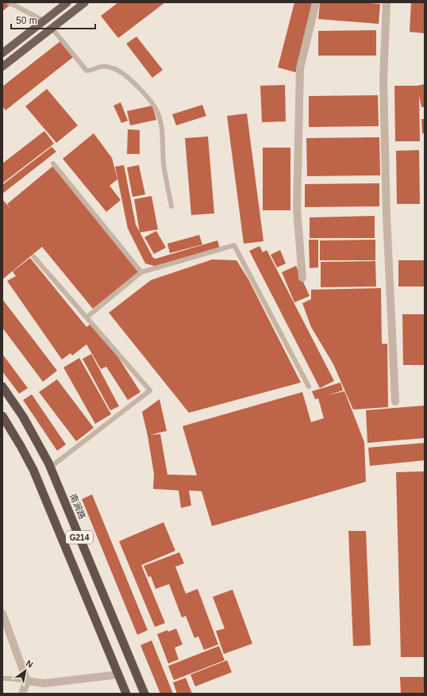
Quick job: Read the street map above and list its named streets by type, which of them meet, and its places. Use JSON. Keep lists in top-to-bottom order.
{
  "streets": {
    "highway": ["南涧路", "G214"]
  },
  "scale_bar": "50 m",
  "north": "top right"
}
